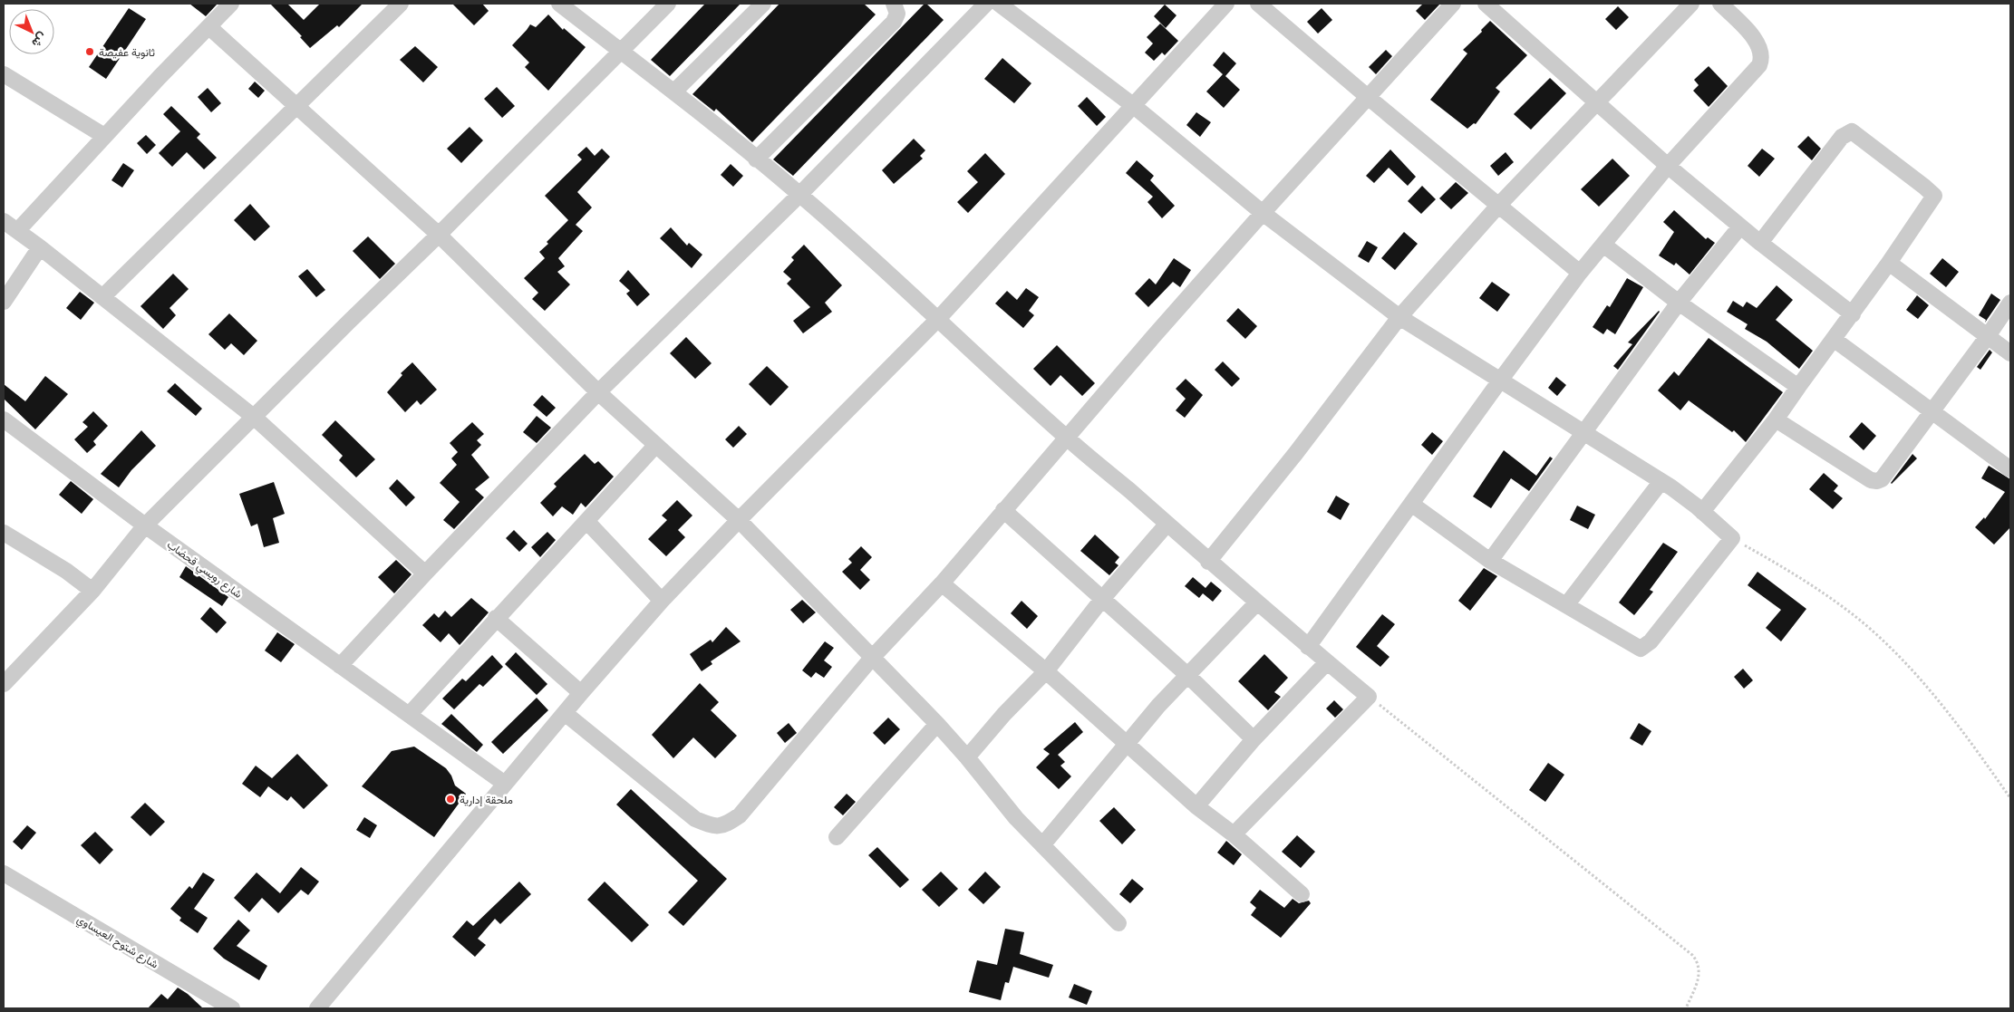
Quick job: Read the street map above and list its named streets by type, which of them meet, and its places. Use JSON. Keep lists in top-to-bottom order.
{
  "streets": {
    "street": ["شارع رويسي قحضاب", "شارع شتوح العيساوي"]
  },
  "places": ["ثانوية عفيصة", "ملحقة إدارية"],
  "north": "bottom right"
}
